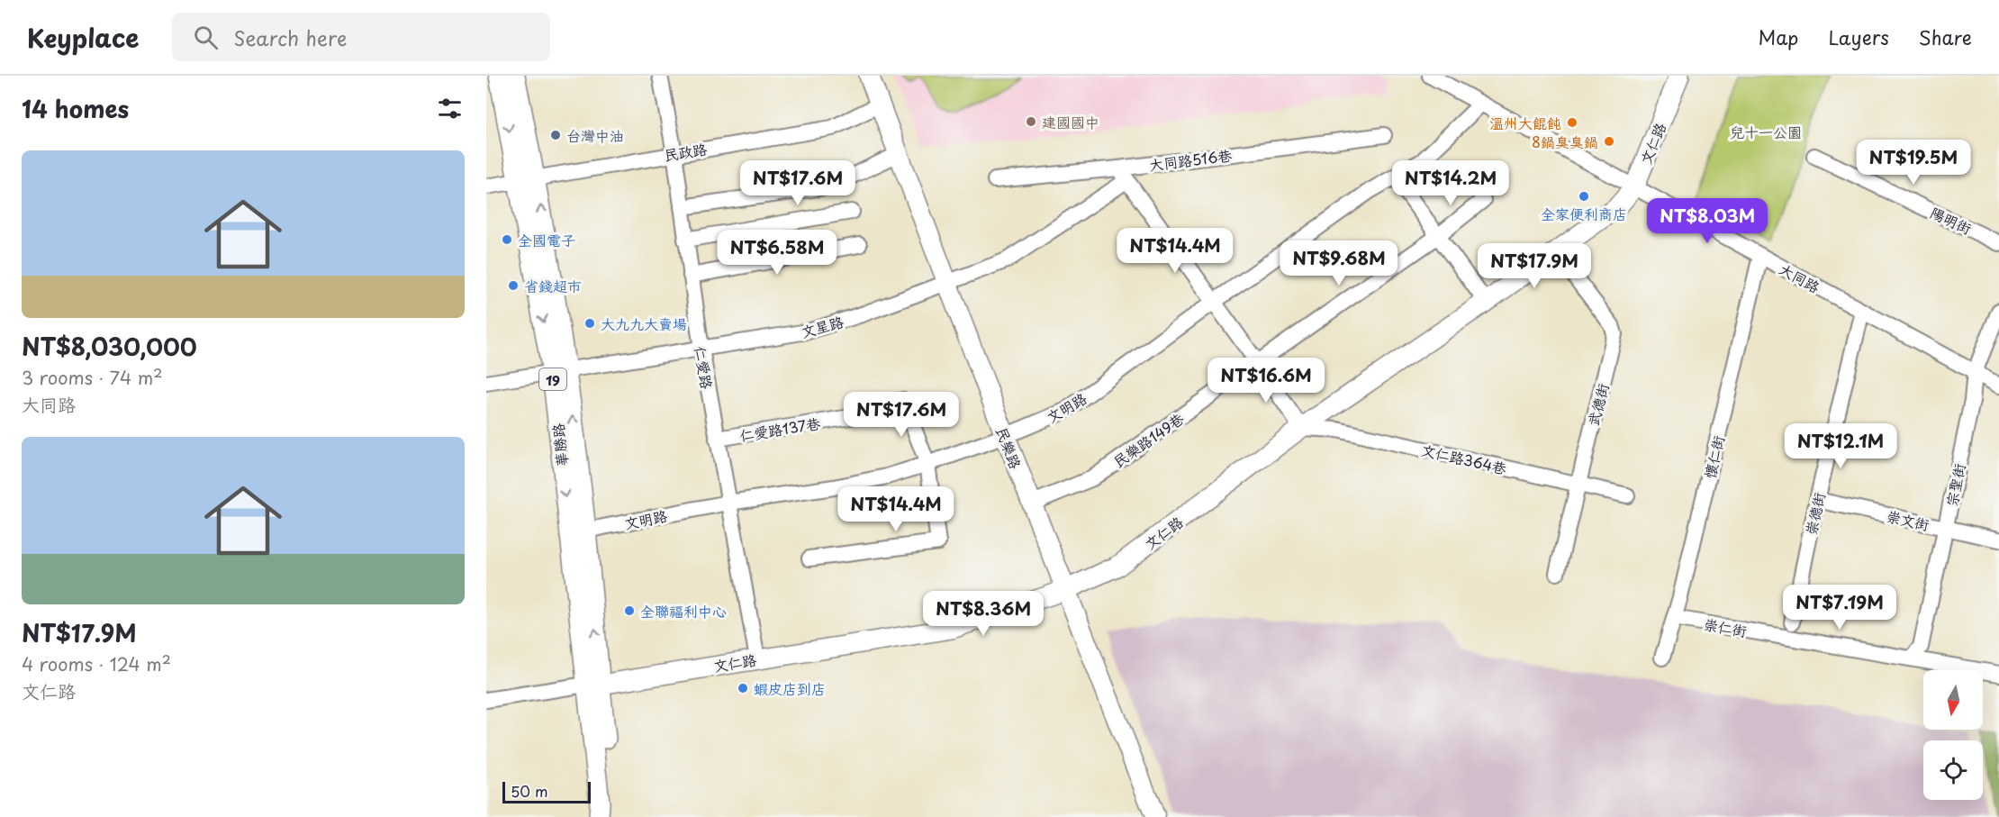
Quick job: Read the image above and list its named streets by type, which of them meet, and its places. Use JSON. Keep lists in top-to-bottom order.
{
  "streets": {
    "main road": [
      "文仁路",
      "19",
      "華勝路",
      "民樂路"
    ],
    "street": [
      "民政路",
      "大同路516巷",
      "陽明街",
      "大同路",
      "文星路",
      "仁愛路",
      "武德街",
      "文明路",
      "仁愛路137巷",
      "民樂路149巷",
      "懷仁街",
      "文仁路364巷",
      "宗聖街",
      "崇德街",
      "崇文街",
      "崇仁街"
    ]
  },
  "crossings": [
    ["文仁路", "大同路"],
    ["文仁路", "仁愛路"],
    ["文仁路", "武德街"],
    ["文仁路", "華勝路"],
    ["文仁路", "民樂路"],
    ["文仁路", "文仁路364巷"],
    ["民政路", "仁愛路"],
    ["民政路", "華勝路"],
    ["民政路", "民樂路"],
    ["大同路516巷", "文星路"],
    ["大同路", "文明路"],
    ["大同路", "懷仁街"],
    ["大同路", "宗聖街"],
    ["大同路", "崇德街"],
    ["文星路", "仁愛路"],
    ["文星路", "華勝路"],
    ["文星路", "民樂路"],
    ["仁愛路", "文明路"],
    ["仁愛路", "仁愛路137巷"],
    ["武德街", "文仁路364巷"],
    ["文明路", "仁愛路137巷"],
    ["文明路", "華勝路"],
    ["文明路", "民樂路"],
    ["民樂路149巷", "民樂路"],
    ["懷仁街", "崇仁街"],
    ["宗聖街", "崇文街"],
    ["宗聖街", "崇仁街"],
    ["崇德街", "崇文街"]
  ],
  "parks": ["兒十一公園"],
  "places": [
    "建國國中",
    "溫州大餛飩",
    "台灣中油",
    "8鍋臭臭鍋",
    "全家便利商店",
    "全國電子",
    "省錢超市",
    "大九九大賣場",
    "全聯福利中心",
    "蝦皮店到店"
  ],
  "scale_bar": "50 m",
  "north": "bottom",
  "page": {
    "header": "Keyplace",
    "search": "Search here",
    "nav": ["Map", "Layers", "Share"],
    "heading": "14 homes",
    "price": [
      "NT$19.5M",
      "NT$17.6M",
      "NT$14.2M",
      "NT$8.03M",
      "NT$14.4M",
      "NT$6.58M",
      "NT$9.68M",
      "NT$17.9M",
      "NT$16.6M",
      "NT$17.6M",
      "NT$12.1M",
      "NT$14.4M",
      "NT$7.19M",
      "NT$8.36M"
    ],
    "list": [
      {
        "name": "NT$8,030,000",
        "note": "3 rooms · 74 m² · 大同路"
      },
      {
        "name": "NT$17.9M",
        "note": "4 rooms · 124 m² · 文仁路"
      }
    ],
    "scale": "50 m"
  }
}
